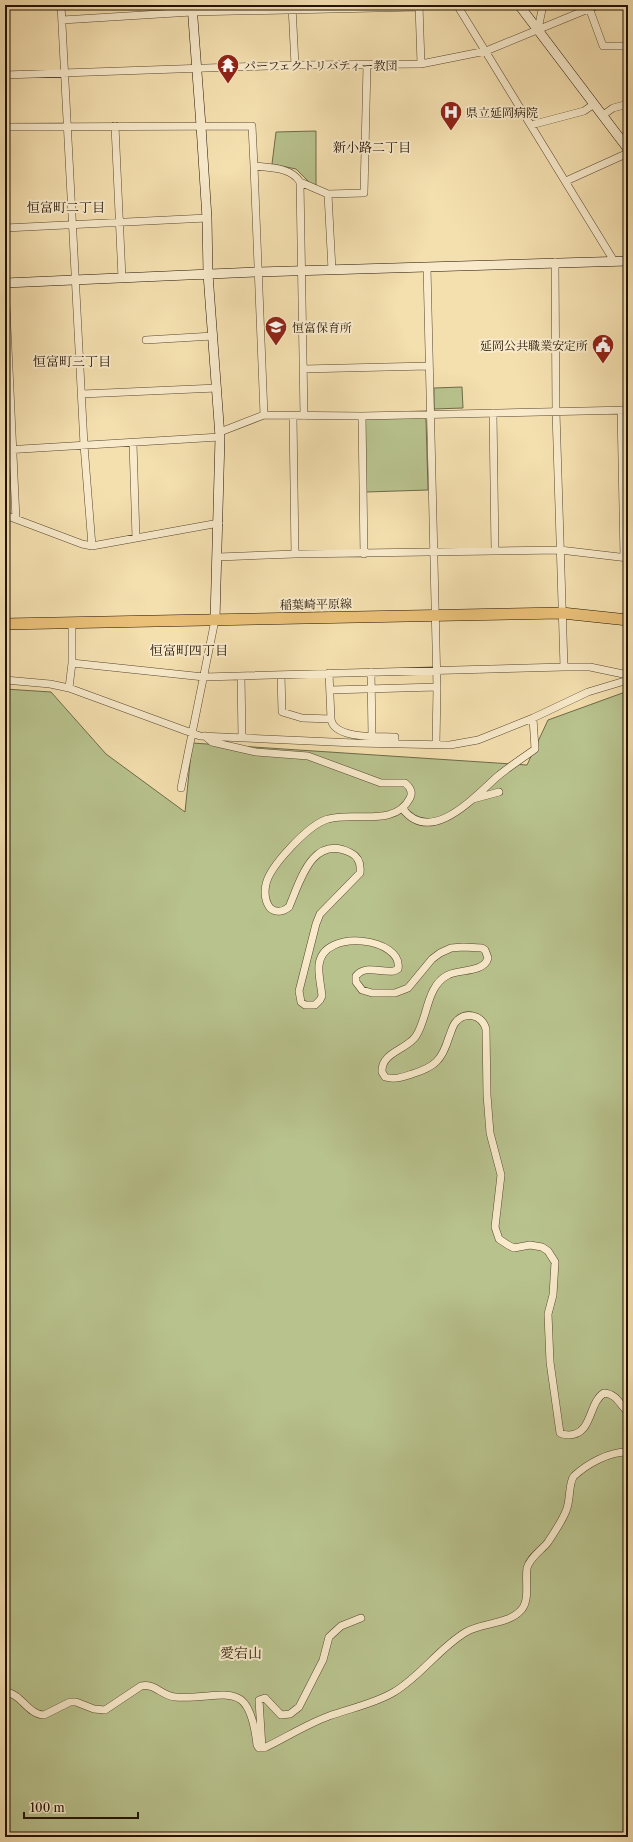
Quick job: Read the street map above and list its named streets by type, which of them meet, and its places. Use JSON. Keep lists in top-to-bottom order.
{
  "streets": {
    "main road": ["稲葉崎平原線"]
  },
  "districts": [
    "新小路二丁目",
    "恒富町二丁目",
    "恒富町三丁目",
    "恒富町四丁目",
    "愛宕山"
  ],
  "places": {
    "temple": ["パーフェクトリバティー教団"],
    "hospital": ["県立延岡病院"],
    "school or university": ["恒富保育所"],
    "public building": ["延岡公共職業安定所"]
  },
  "scale_bar": "100 m"
}
